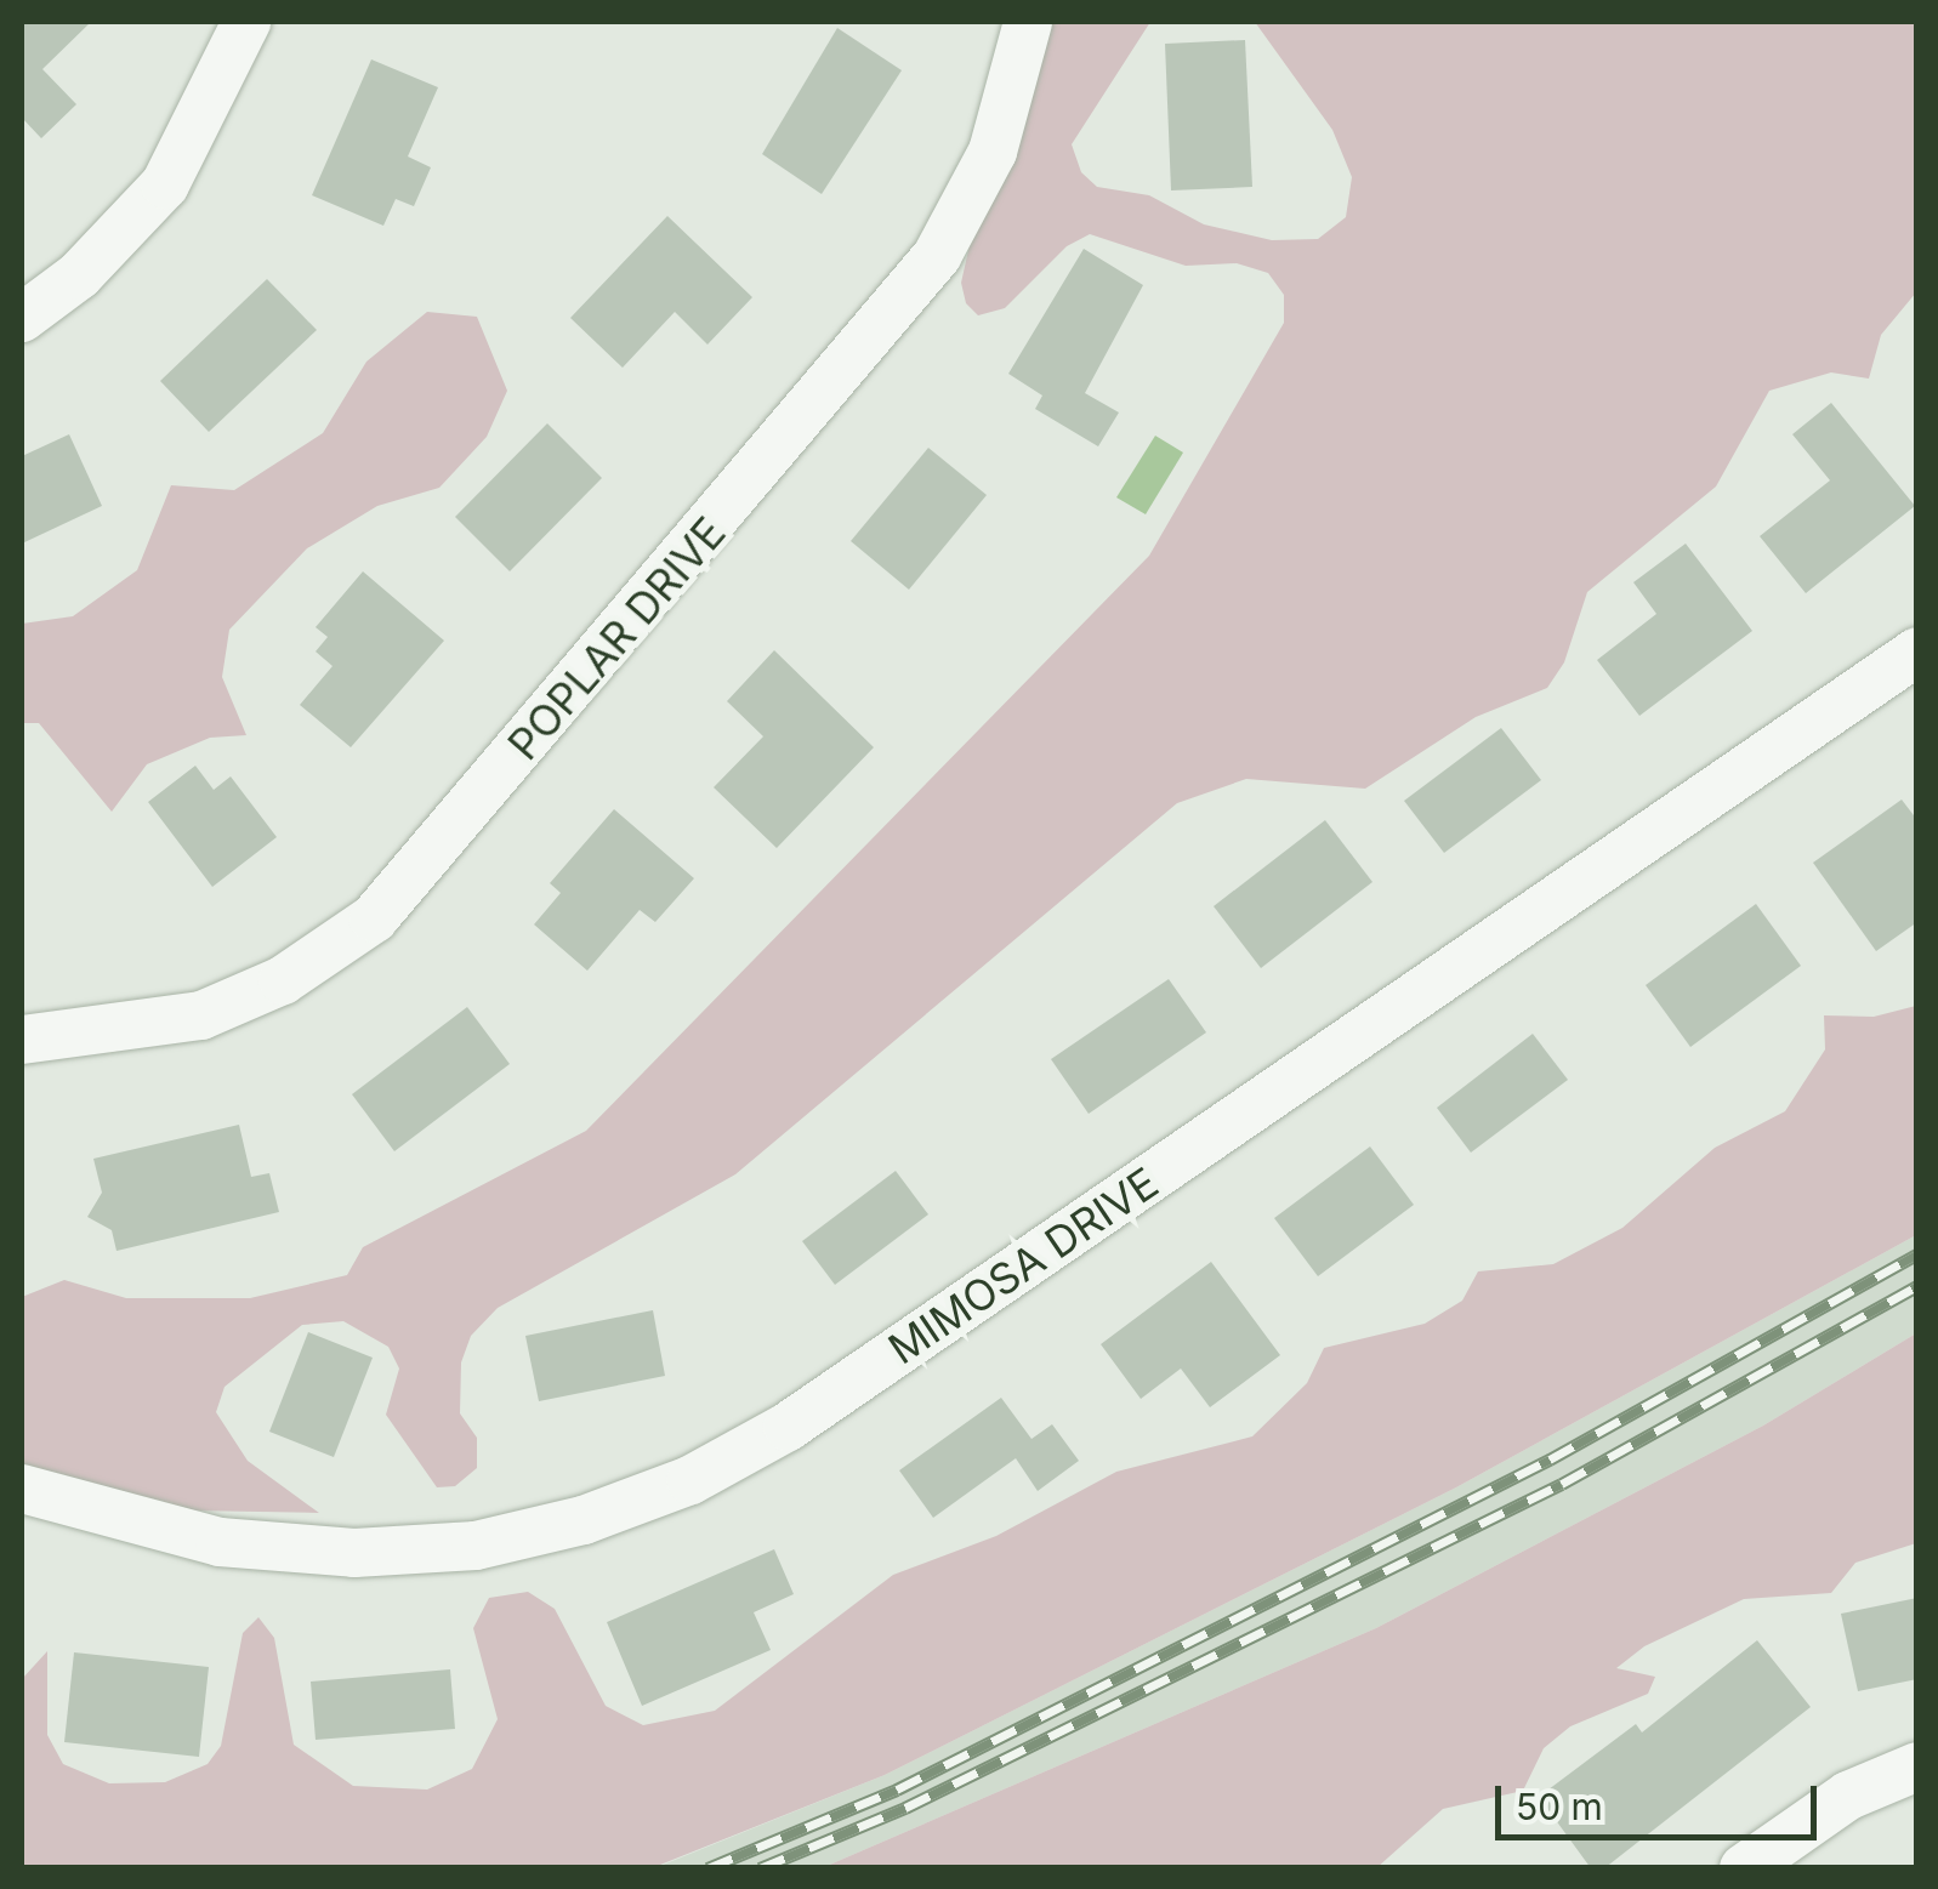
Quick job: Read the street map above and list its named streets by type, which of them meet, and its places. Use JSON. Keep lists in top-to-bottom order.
{
  "streets": {
    "street": ["POPLAR DRIVE", "MIMOSA DRIVE"]
  },
  "scale_bar": "50 m"
}
